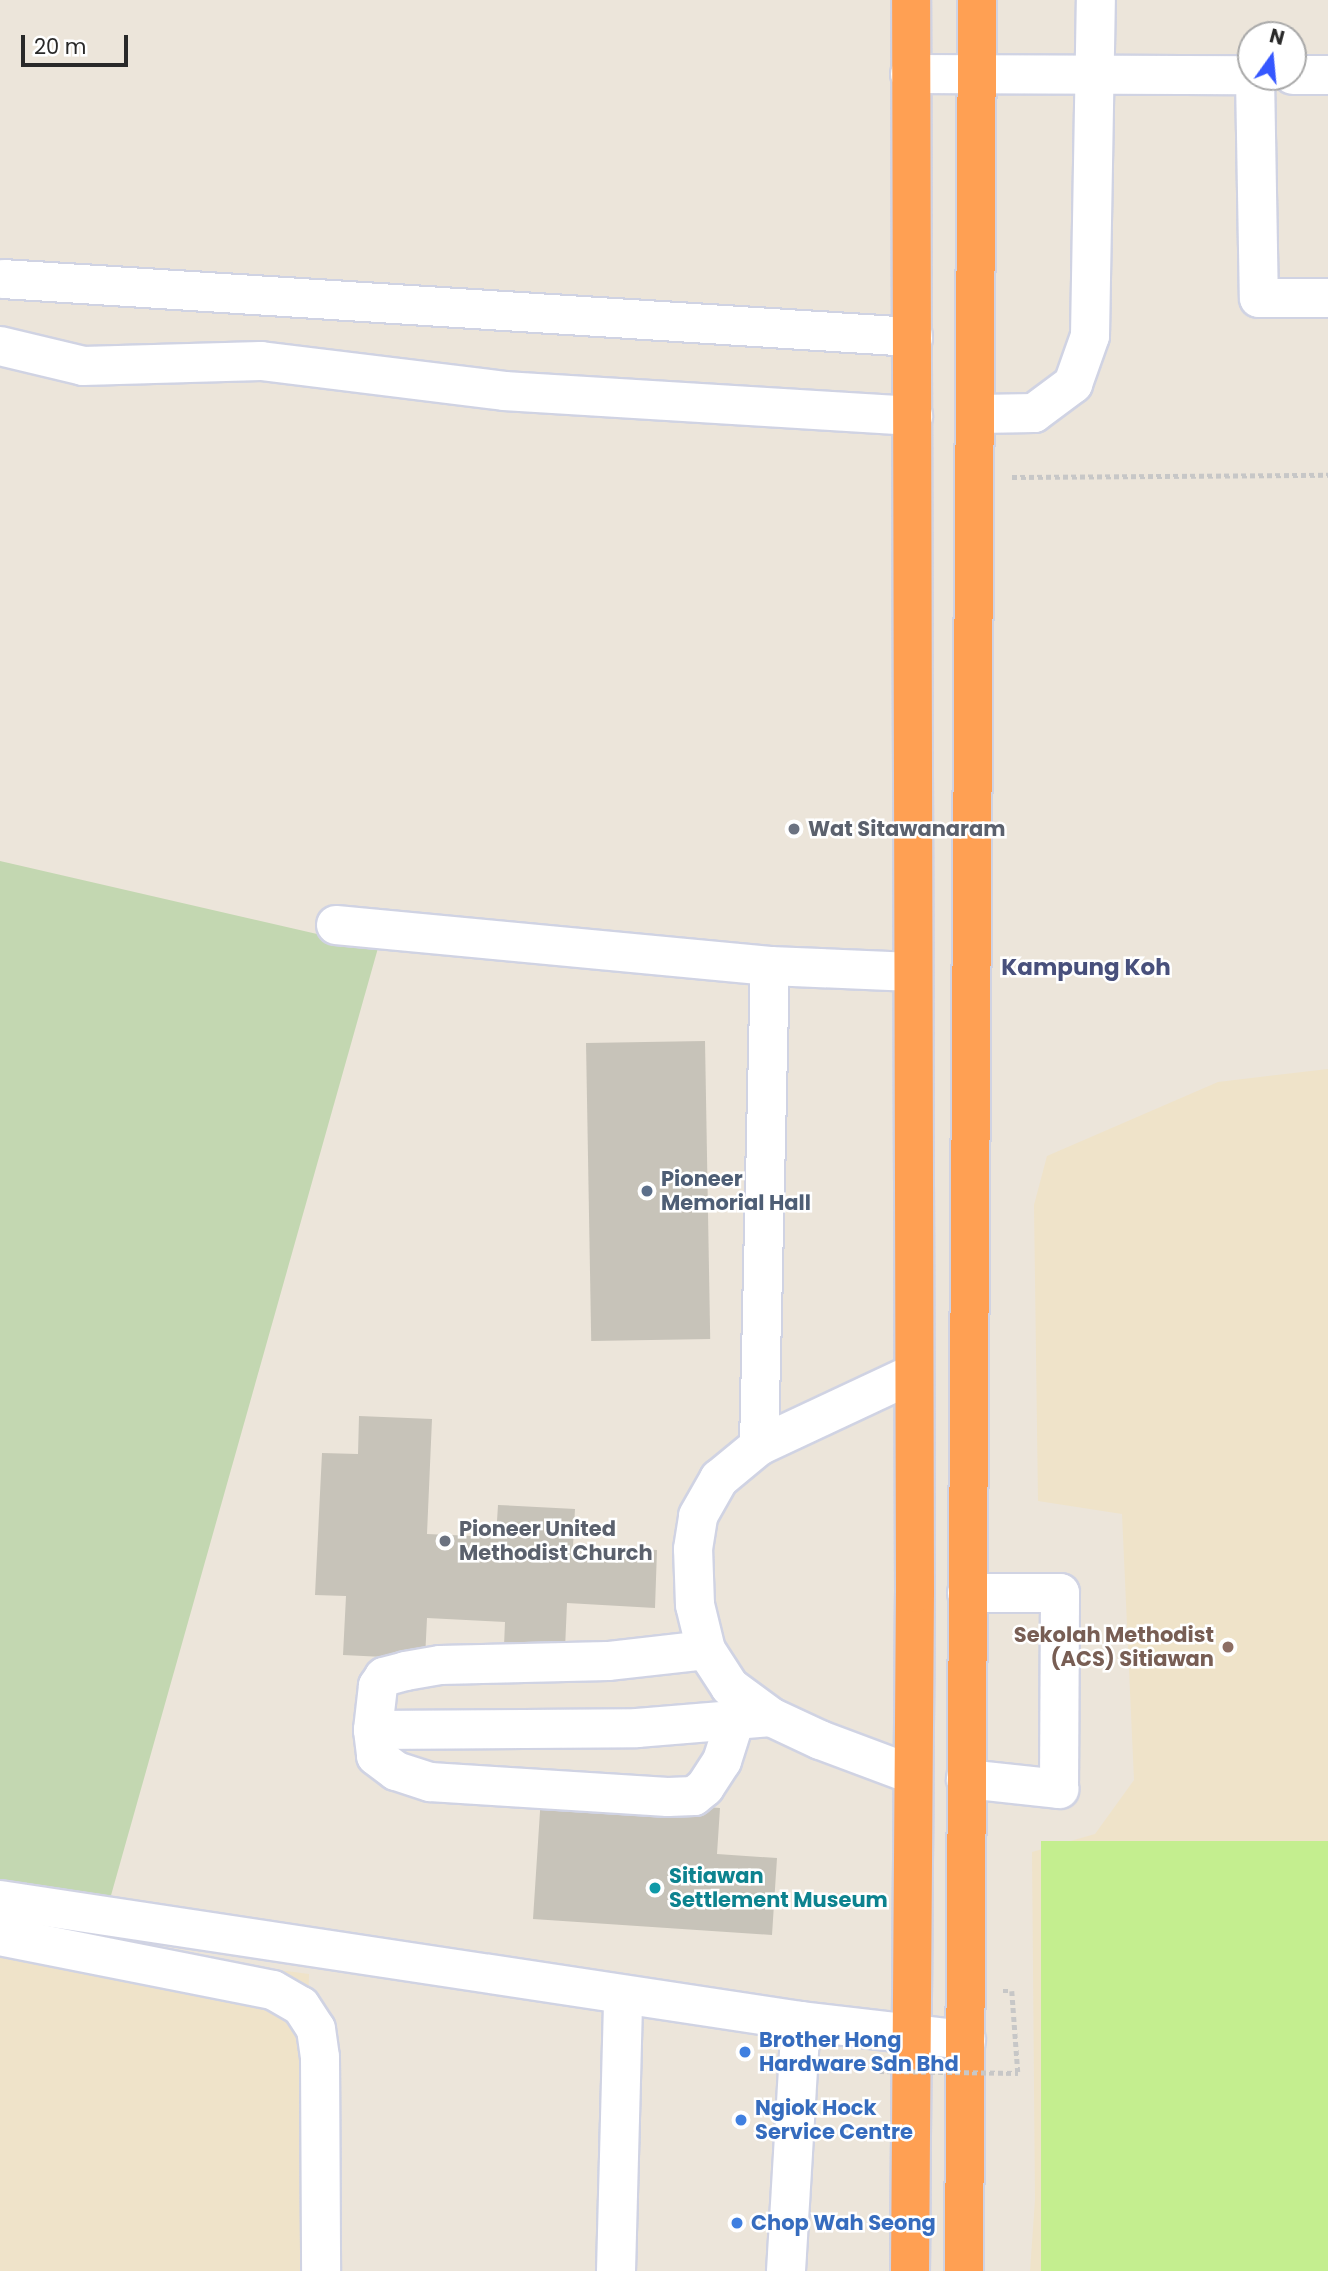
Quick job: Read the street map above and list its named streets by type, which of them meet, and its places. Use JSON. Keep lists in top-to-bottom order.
{
  "districts": ["Kampung Koh"],
  "places": [
    "Wat Sitawanaram",
    "Pioneer Memorial Hall",
    "Pioneer United Methodist Church",
    "Sekolah Methodist (ACS) Sitiawan",
    "Sitiawan Settlement Museum",
    "Brother Hong Hardware Sdn Bhd",
    "Ngiok Hock Service Centre",
    "Chop Wah Seong"
  ],
  "scale_bar": "20 m",
  "north": "top"
}
